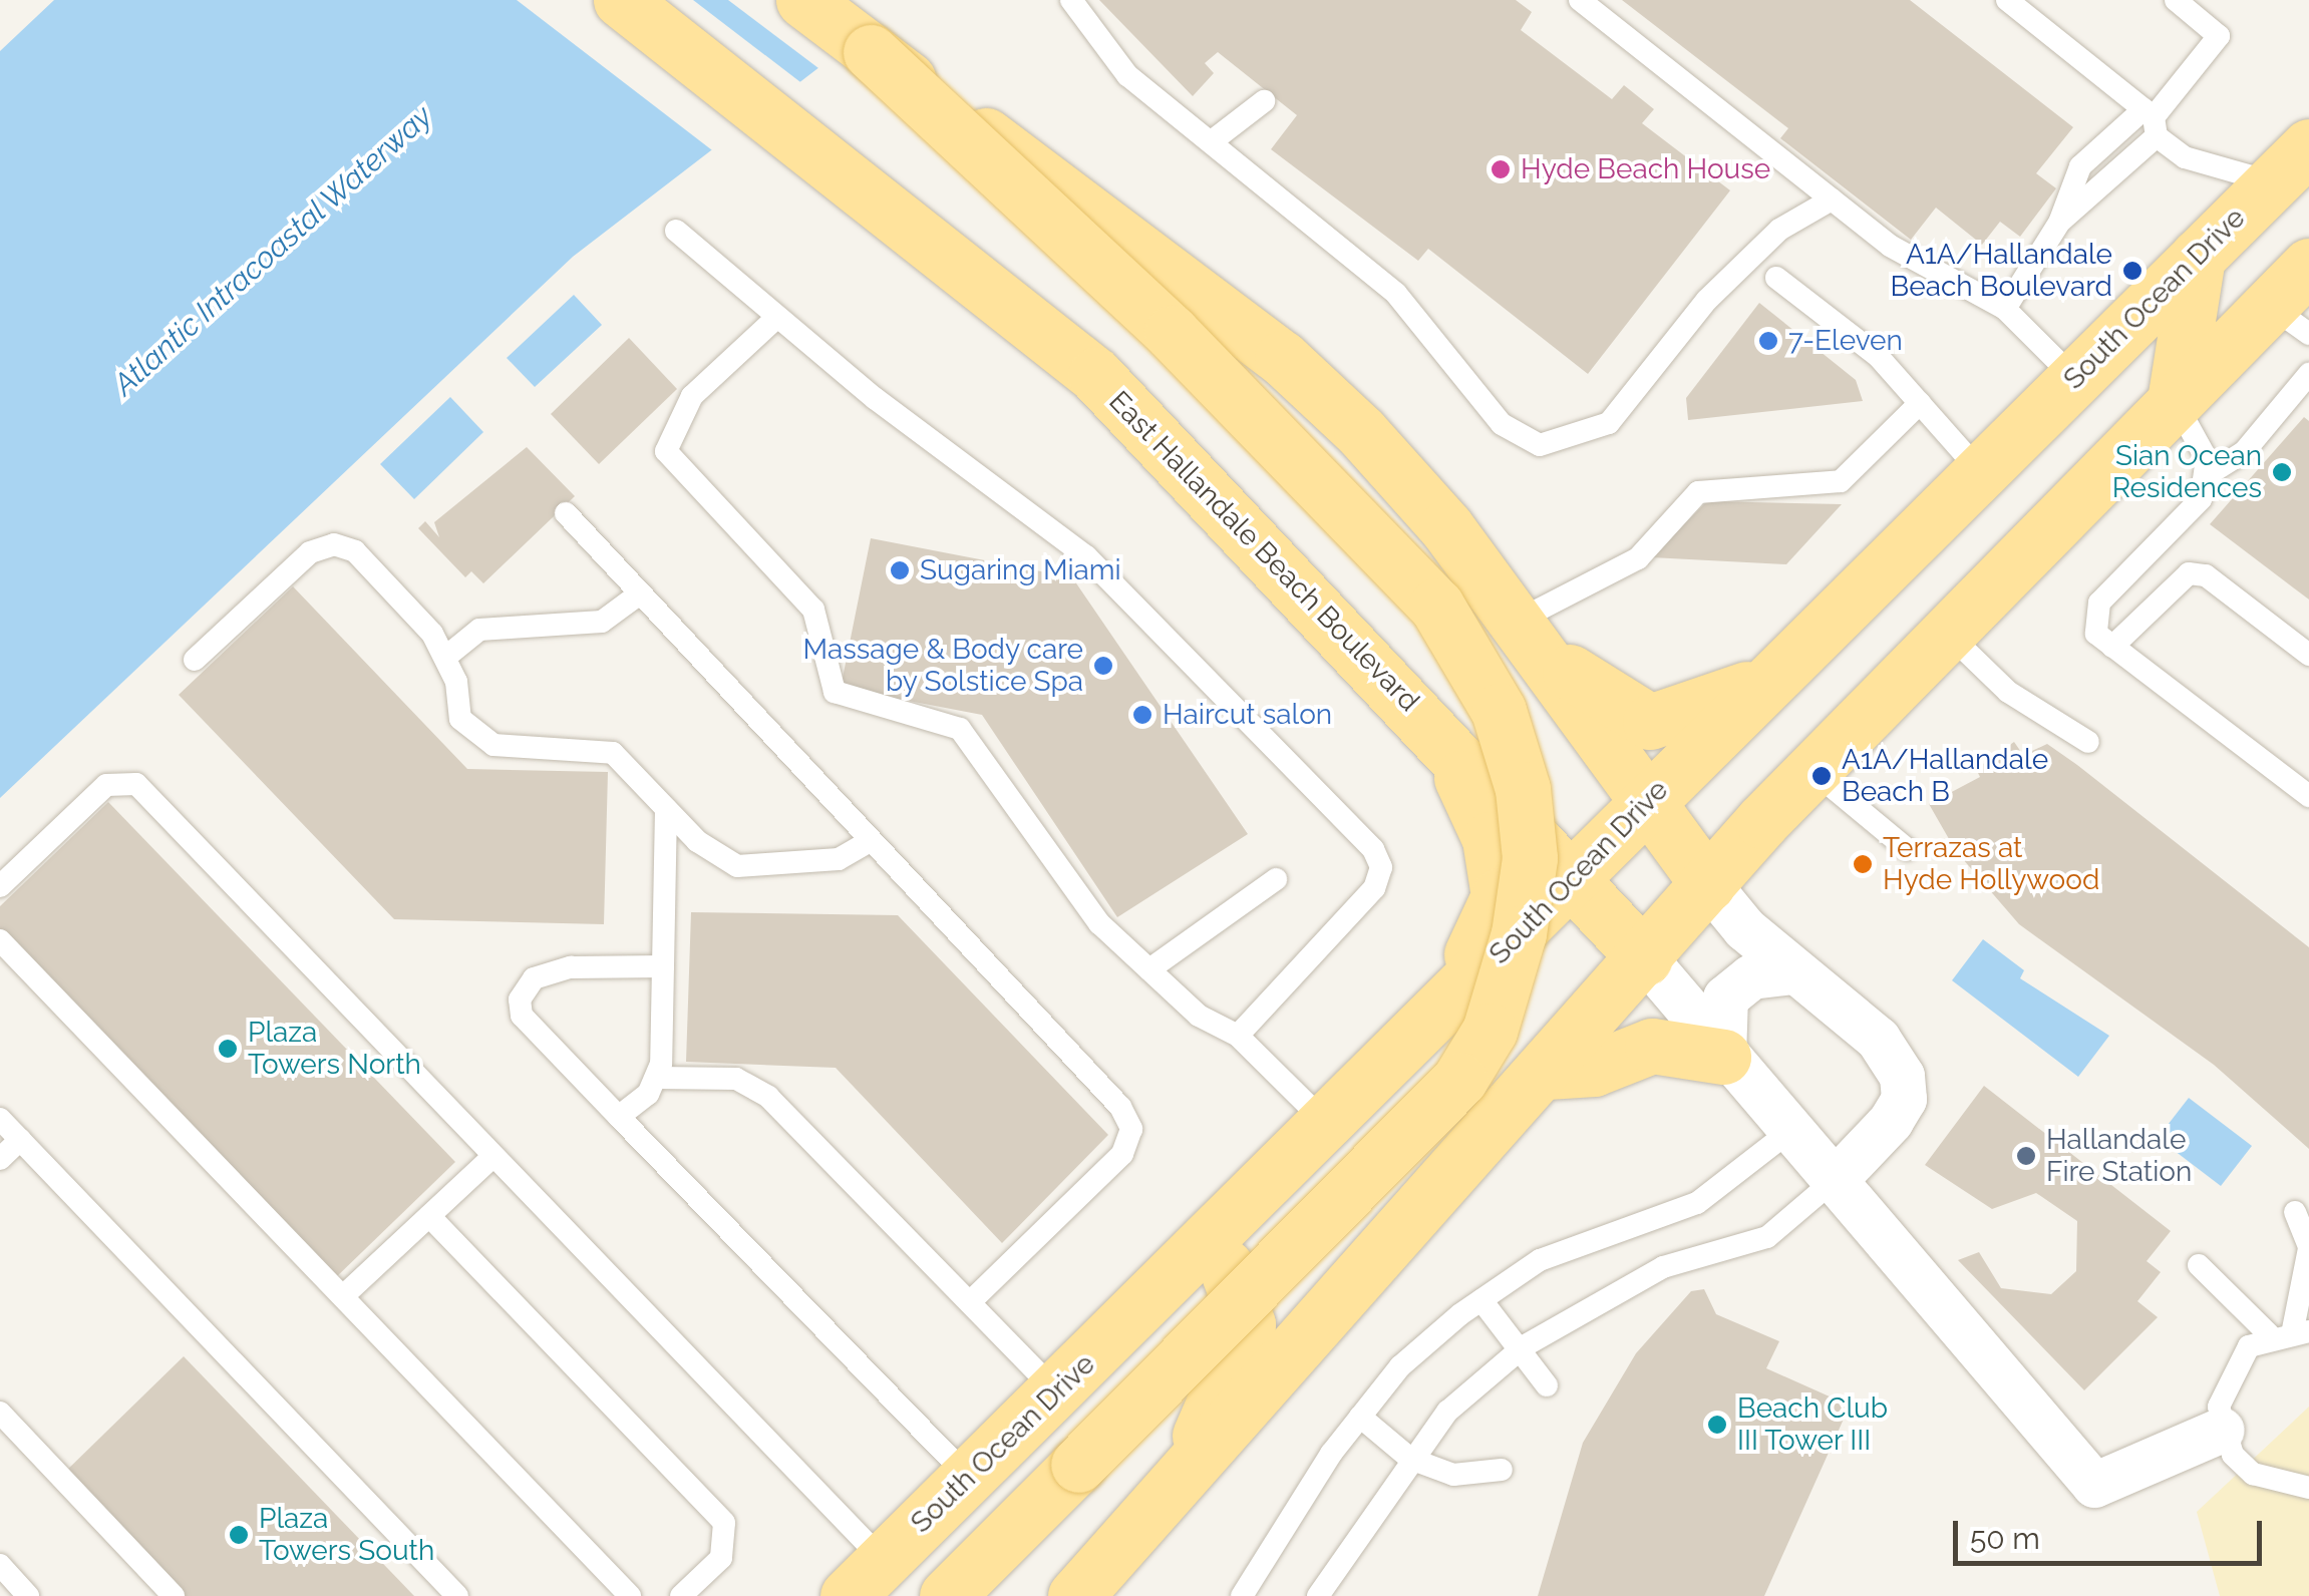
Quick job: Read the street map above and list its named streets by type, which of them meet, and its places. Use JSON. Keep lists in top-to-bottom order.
{
  "streets": {
    "main road": ["South Ocean Drive", "East Hallandale Beach Boulevard"]
  },
  "crossings": [
    ["South Ocean Drive", "East Hallandale Beach Boulevard"]
  ],
  "water": ["Atlantic Intracoastal Waterway"],
  "places": [
    "Hyde Beach House",
    "A1A/Hallandale Beach Boulevard",
    "7-Eleven",
    "Sian Ocean Residences",
    "Sugaring Miami",
    "Massage & Body care by Solstice Spa",
    "Haircut salon",
    "A1A/Hallandale Beach B",
    "Terrazas at Hyde Hollywood",
    "Plaza Towers North",
    "Hallandale Fire Station",
    "Beach Club III Tower III",
    "Plaza Towers South"
  ],
  "scale_bar": "50 m"
}
